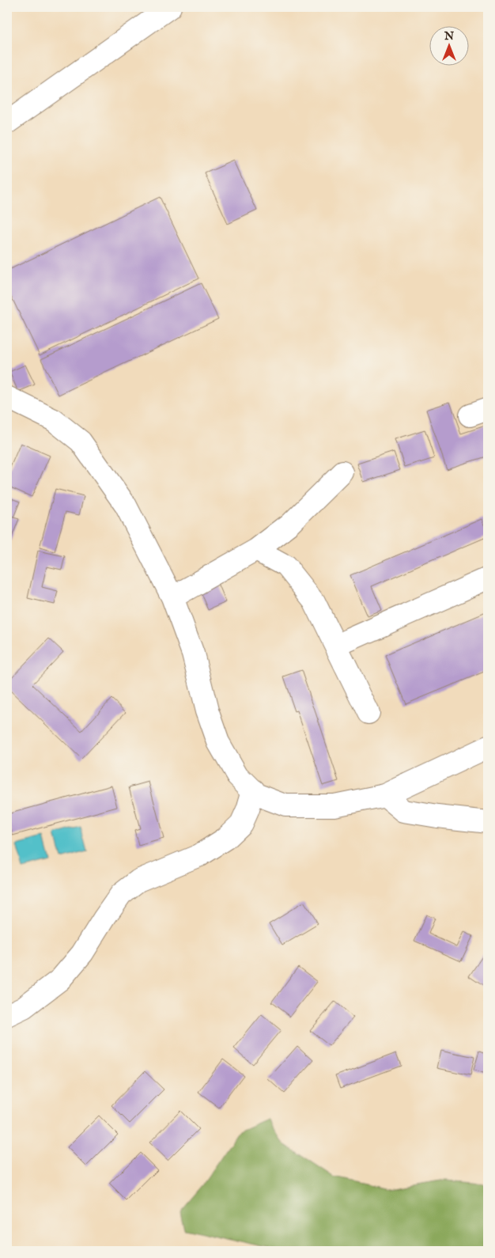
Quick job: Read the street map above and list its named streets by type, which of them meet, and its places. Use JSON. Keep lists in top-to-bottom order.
{
  "north": "top"
}
